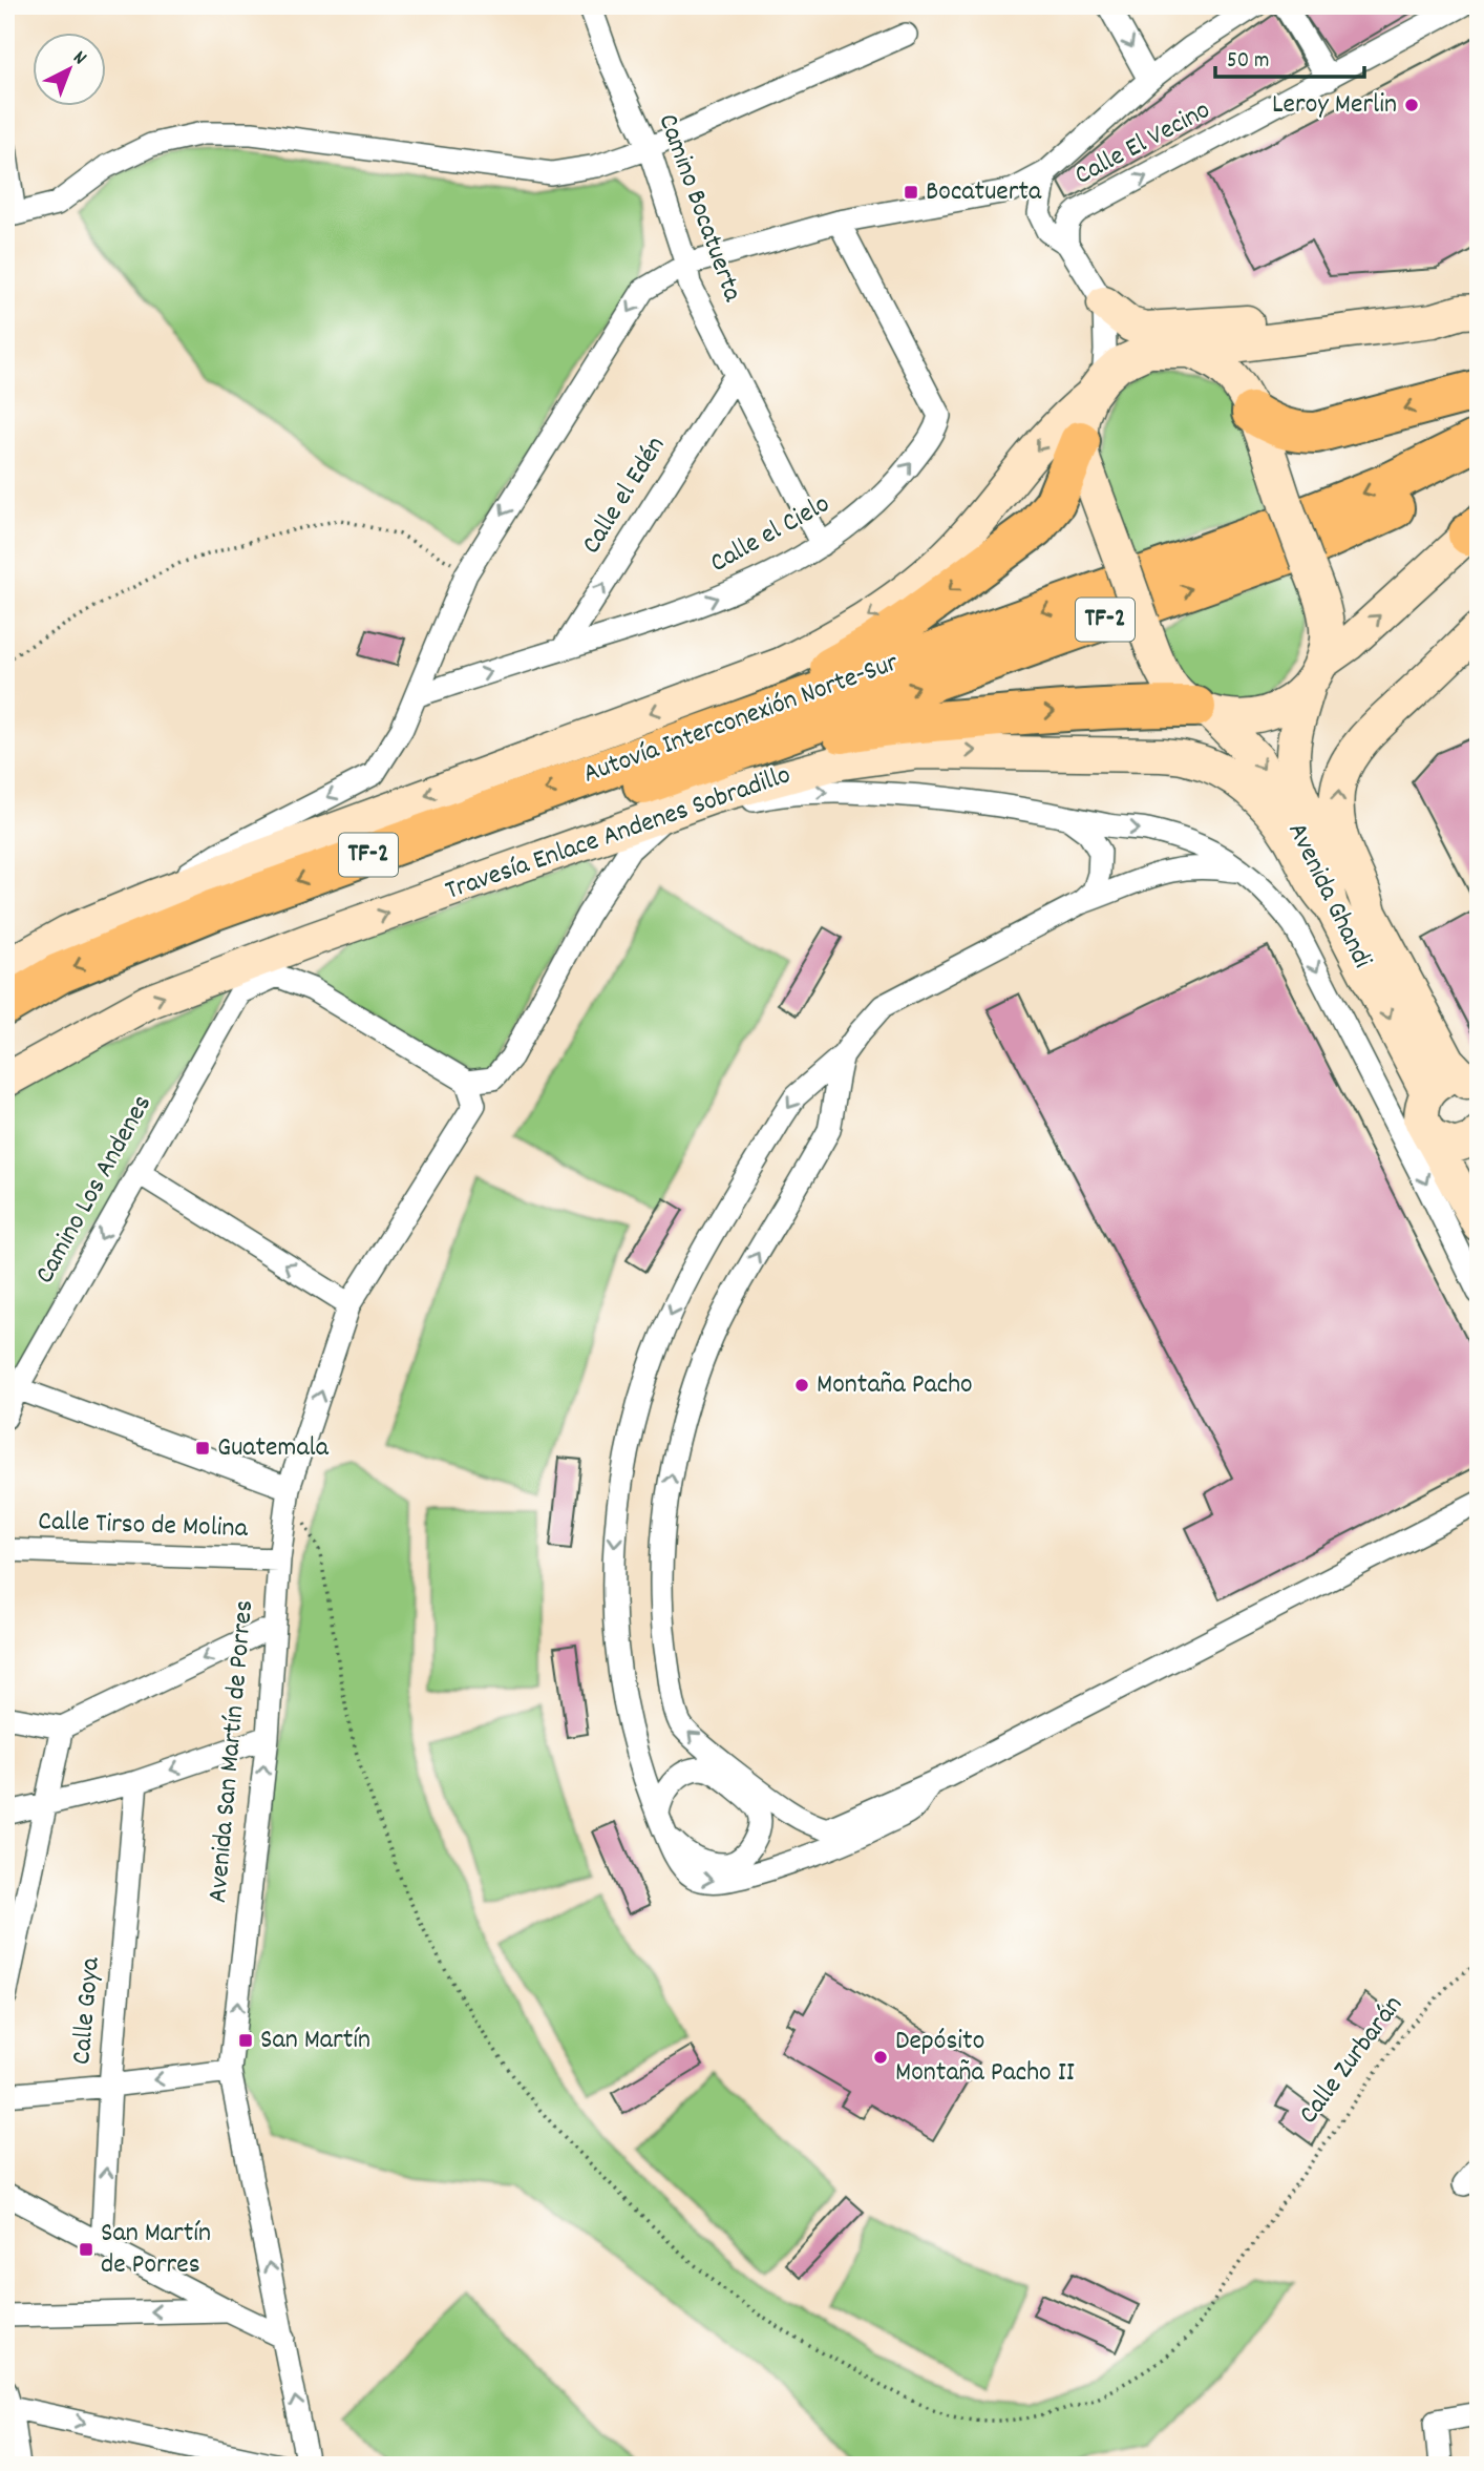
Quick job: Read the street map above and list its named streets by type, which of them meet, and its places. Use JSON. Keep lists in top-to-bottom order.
{
  "streets": {
    "highway": ["TF-2", "Autovía Interconexión Norte-Sur"],
    "street": [
      "Calle El Vecino",
      "Camino Bocatuerta",
      "Calle el Edén",
      "Calle el Cielo",
      "Travesía Enlace Andenes Sobradillo",
      "Avenida Ghandi",
      "Camino Los Andenes",
      "Calle Tirso de Molina",
      "Avenida San Martín de Porres",
      "Calle Goya"
    ],
    "path": ["Calle Zurbarán"]
  },
  "crossings": [
    ["Camino Bocatuerta", "Calle el Edén"],
    ["Camino Bocatuerta", "Calle el Cielo"],
    ["Calle el Edén", "Calle el Cielo"],
    ["Travesía Enlace Andenes Sobradillo", "Avenida Ghandi"],
    ["Camino Los Andenes", "Avenida San Martín de Porres"],
    ["Calle Tirso de Molina", "Avenida San Martín de Porres"],
    ["Avenida San Martín de Porres", "Calle Zurbarán"]
  ],
  "one_way": ["Avenida San Martín de Porres"],
  "places": {
    "other": ["Leroy Merlin", "Montaña Pacho", "Depósito Montaña Pacho II"],
    "transit": [
      "Bocatuerta",
      "Guatemala",
      "San Martín",
      "San Martín de Porres"
    ]
  },
  "scale_bar": "50 m",
  "north": "top right"
}
